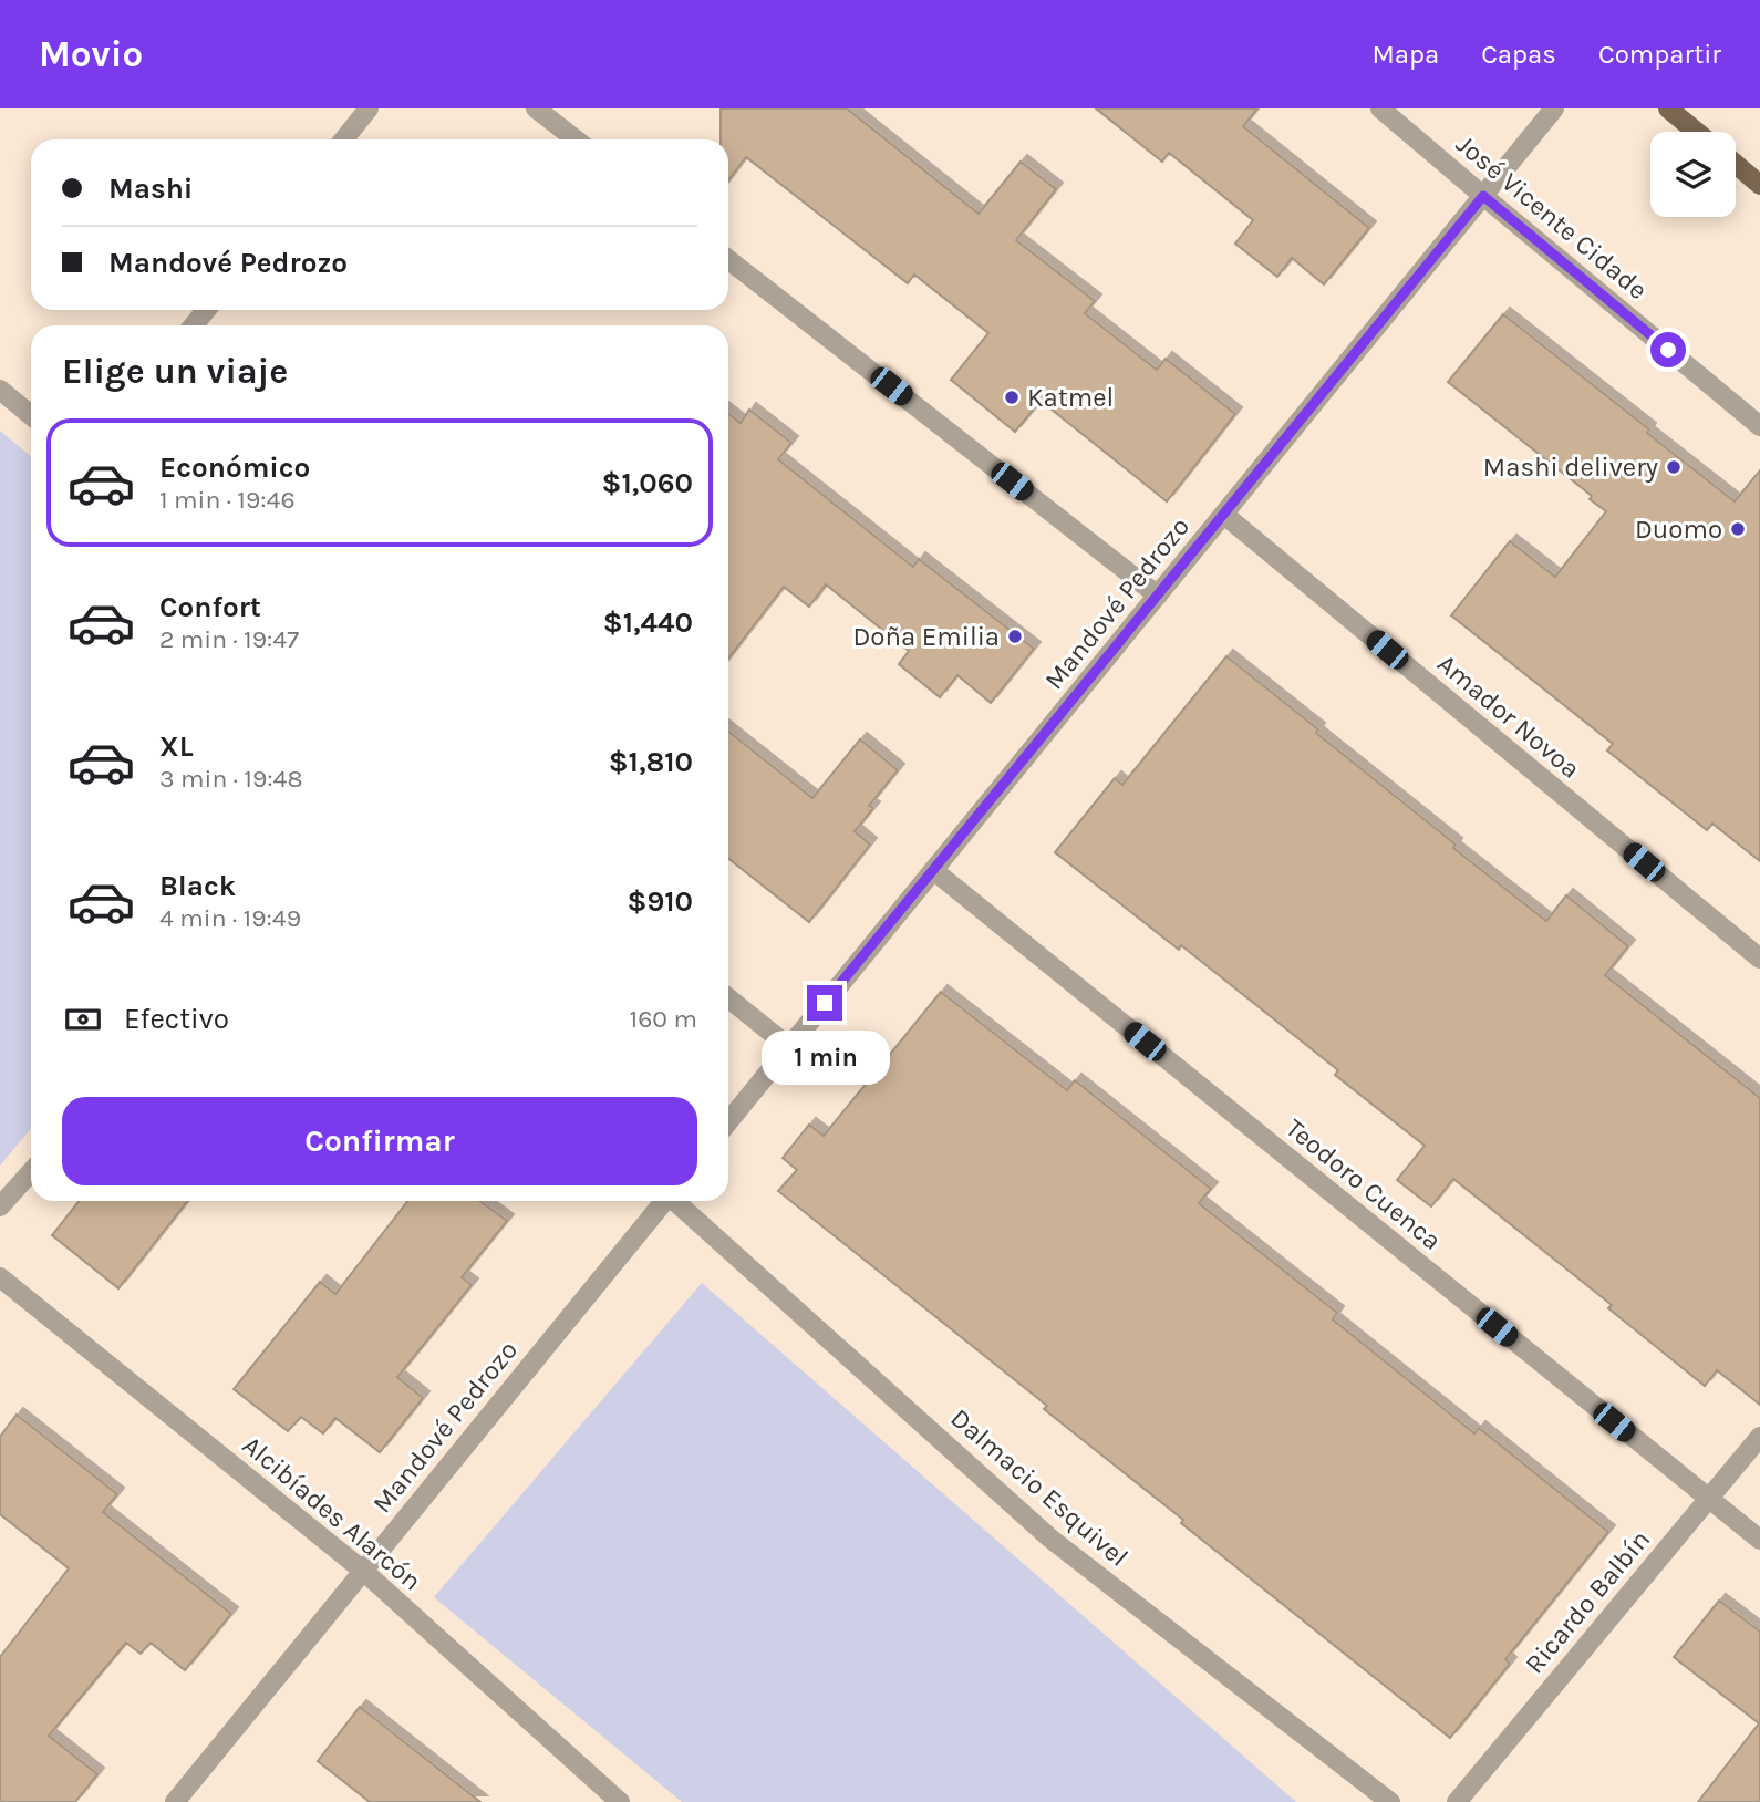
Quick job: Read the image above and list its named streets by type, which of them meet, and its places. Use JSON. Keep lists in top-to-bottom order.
{
  "streets": {
    "street": [
      "José Vicente Cidade",
      "Mandové Pedrozo",
      "Amador Novoa",
      "Teodoro Cuenca",
      "Dalmacio Esquivel",
      "Alcibíades Alarcón",
      "Ricardo Balbín"
    ]
  },
  "crossings": [
    ["José Vicente Cidade", "Mandové Pedrozo"],
    ["Mandové Pedrozo", "Amador Novoa"],
    ["Mandové Pedrozo", "Teodoro Cuenca"],
    ["Mandové Pedrozo", "Alcibíades Alarcón"],
    ["Teodoro Cuenca", "Ricardo Balbín"]
  ],
  "places": [
    "Katmel",
    "Mashi delivery",
    "Duomo",
    "Doña Emilia"
  ],
  "page": {
    "header": "Movio",
    "nav": ["Mapa", "Capas", "Compartir"],
    "banner": ["Mashi", "Mandové Pedrozo"],
    "heading": "Elige un viaje",
    "list": [
      {
        "name": "Económico",
        "note": "1 min · 19:46",
        "value": "$1,060"
      },
      {
        "name": "Confort",
        "note": "2 min · 19:47",
        "value": "$1,440"
      },
      {
        "name": "XL",
        "note": "3 min · 19:48",
        "value": "$1,810"
      },
      {
        "name": "Black",
        "note": "4 min · 19:49",
        "value": "$910"
      }
    ],
    "pay": ["Efectivo", "160 m"],
    "bubble": "1 min",
    "buttons": "Confirmar"
  }
}
